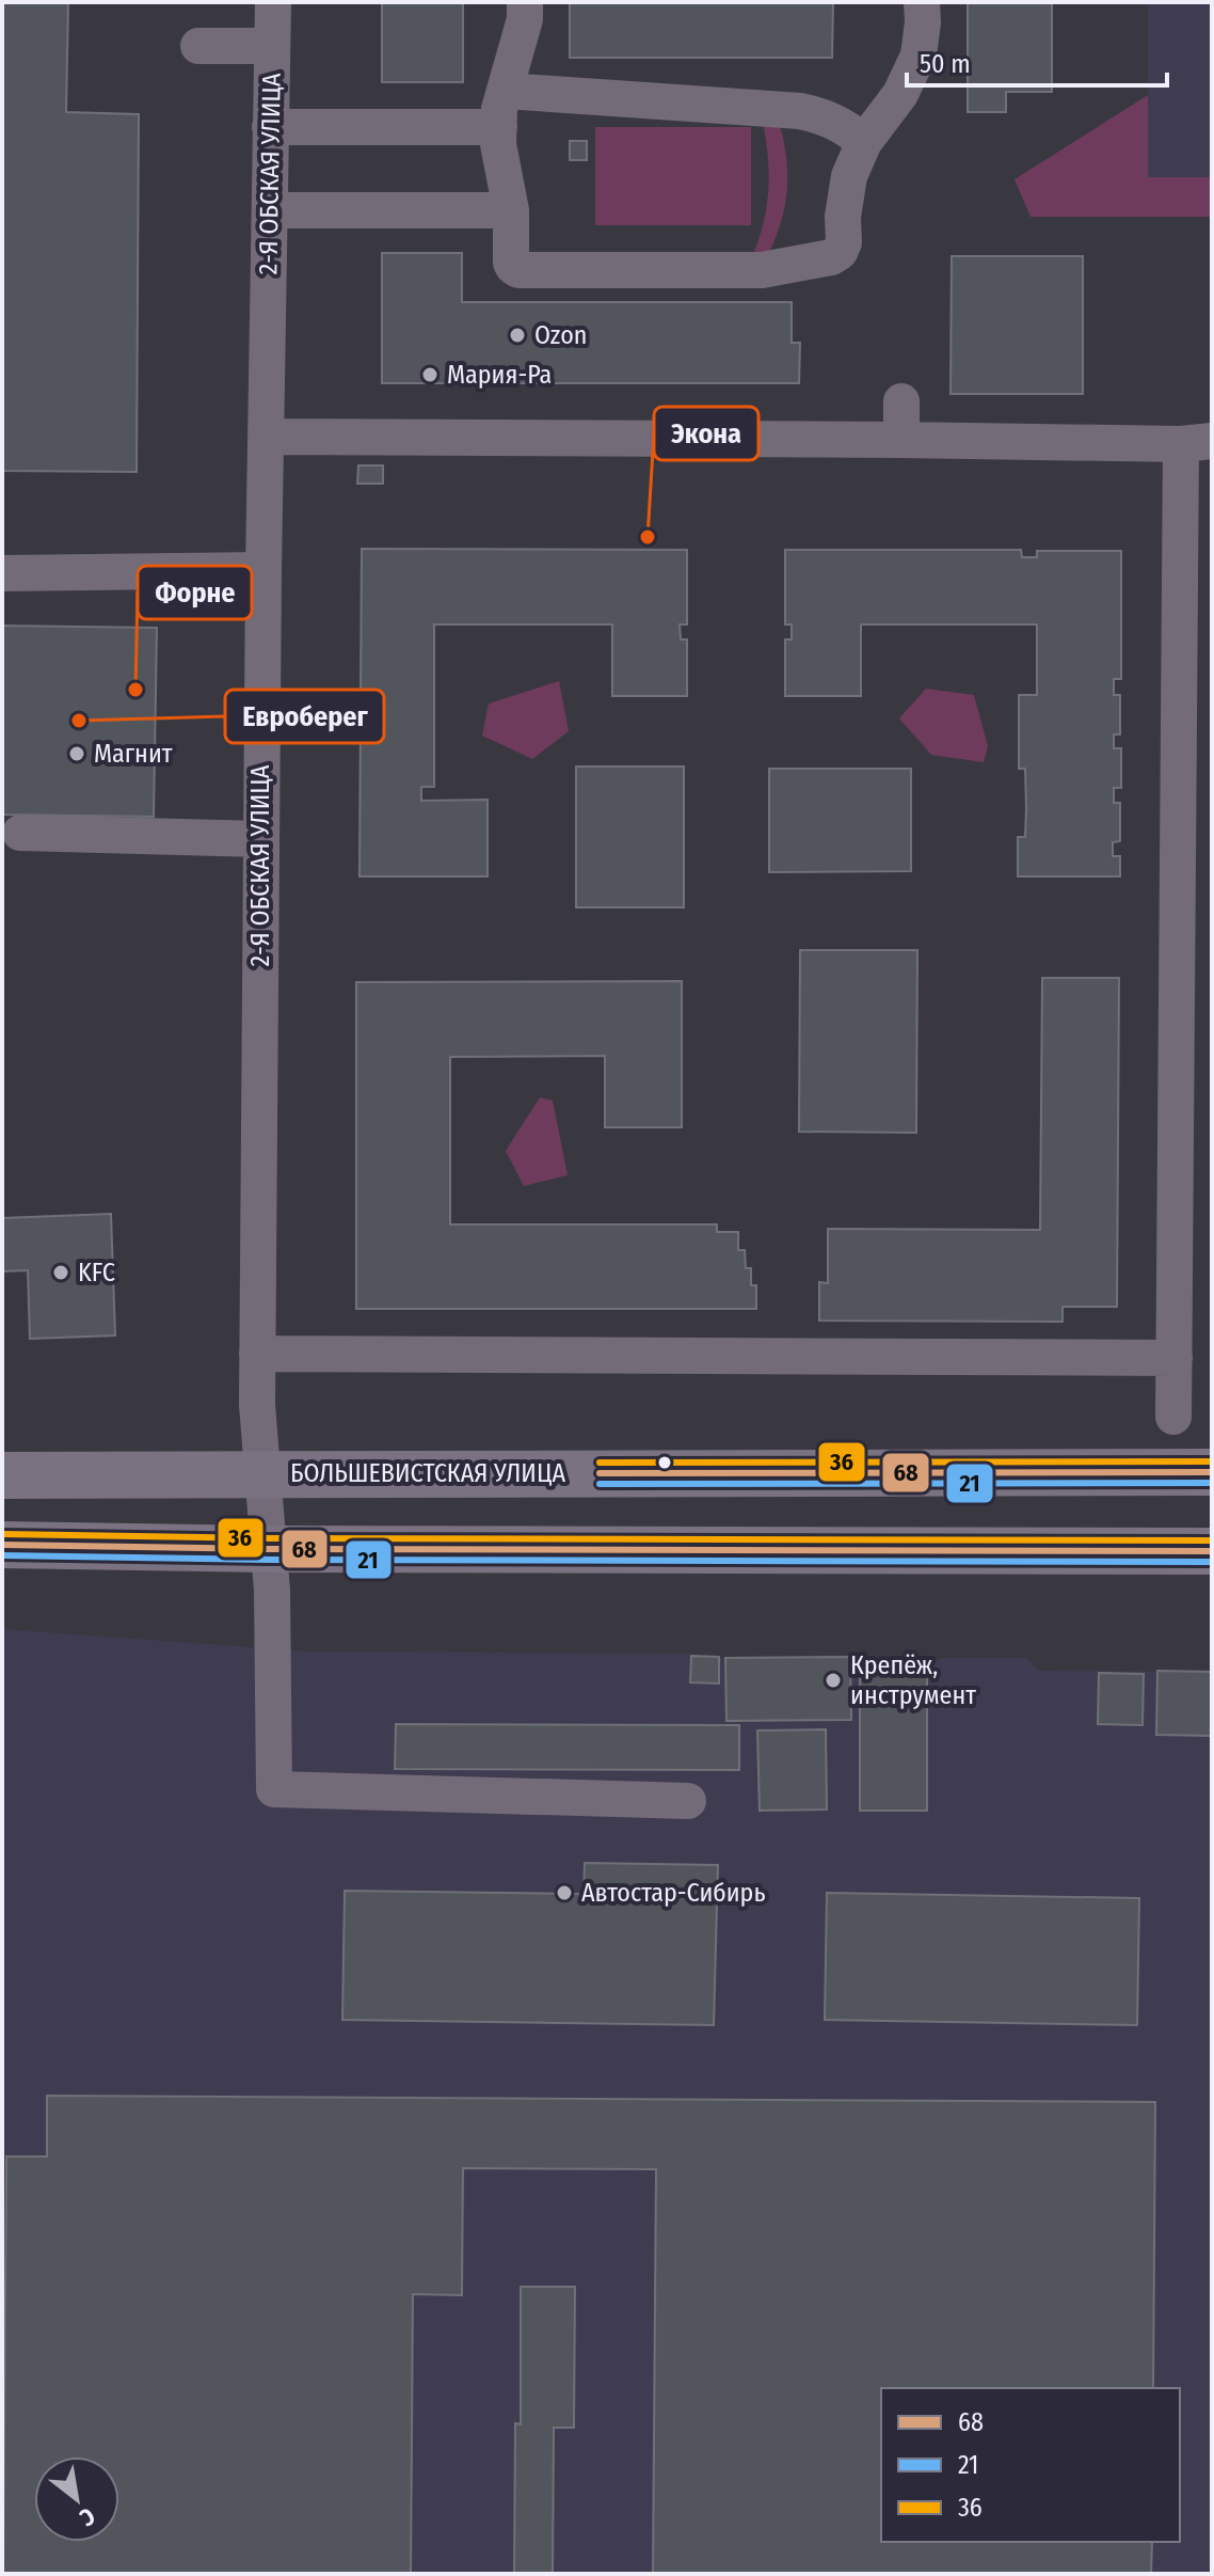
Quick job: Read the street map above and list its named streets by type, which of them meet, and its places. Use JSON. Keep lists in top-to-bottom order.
{
  "streets": {
    "highway": ["БОЛЬШЕВИСТСКАЯ УЛИЦА"],
    "street": ["2-Я ОБСКАЯ УЛИЦА"]
  },
  "crossings": [
    ["2-Я ОБСКАЯ УЛИЦА", "БОЛЬШЕВИСТСКАЯ УЛИЦА"]
  ],
  "places": [
    "Ozon",
    "Мария-Ра",
    "Экона",
    "Форне",
    "Евроберег",
    "Магнит",
    "KFC",
    "Крепёж, инструмент",
    "Автостар-Сибирь"
  ],
  "lines": ["transit line 36", "transit line 68", "transit line 21"],
  "legend": ["68", "21", "36"],
  "scale_bar": "50 m",
  "north": "bottom right"
}
